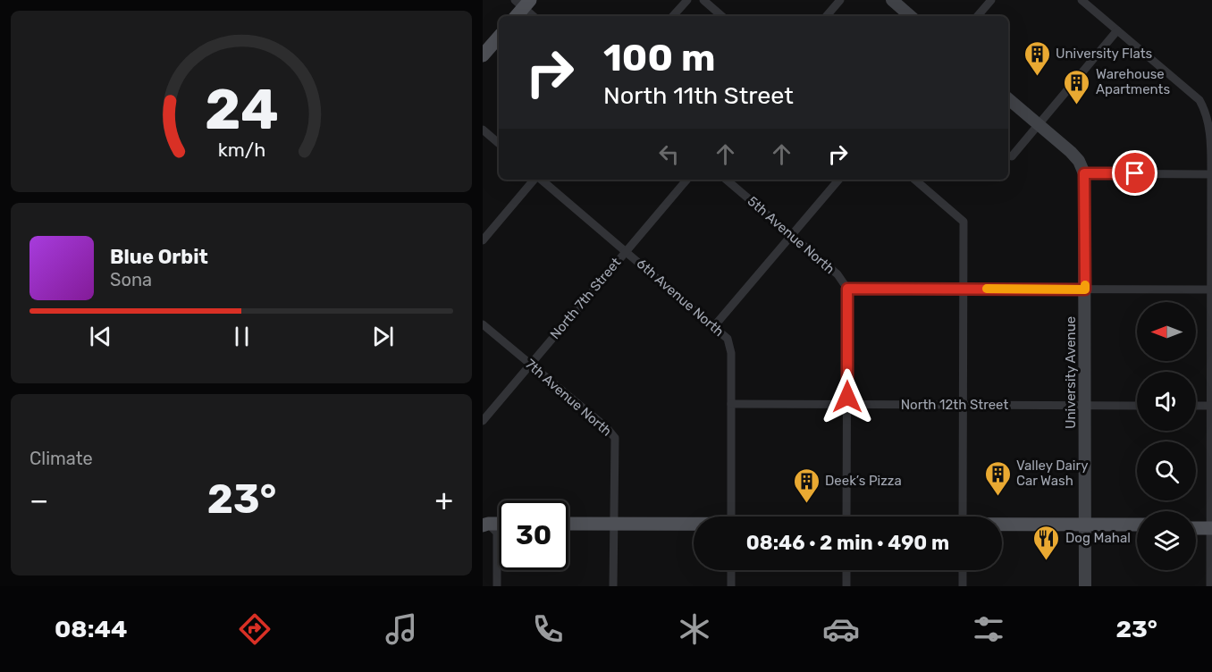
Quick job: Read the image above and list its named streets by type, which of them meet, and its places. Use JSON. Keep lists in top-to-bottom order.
{
  "streets": {
    "street": [
      "5th Avenue North",
      "6th Avenue North",
      "North 7th Street",
      "University Avenue",
      "7th Avenue North",
      "North 12th Street"
    ]
  },
  "crossings": [
    ["6th Avenue North", "North 7th Street"],
    ["6th Avenue North", "North 12th Street"],
    ["North 7th Street", "7th Avenue North"],
    ["University Avenue", "North 12th Street"]
  ],
  "places": {
    "building": [
      "University Flats",
      "Warehouse Apartments",
      "Valley Dairy Car Wash",
      "Deek’s Pizza"
    ],
    "restaurant": ["Dog Mahal"]
  },
  "north": "left",
  "page": {
    "turn": ["100 m", "North 11th Street"],
    "song": ["Blue Orbit", "Sona"],
    "tile": "Climate",
    "heat": ["−", "23°", "+"],
    "limit": "30",
    "trip": "08:46 · 2 min · 490 m",
    "tabs": ["08:44", "23°"],
    "gauge": ["24", "km/h"]
  }
}
